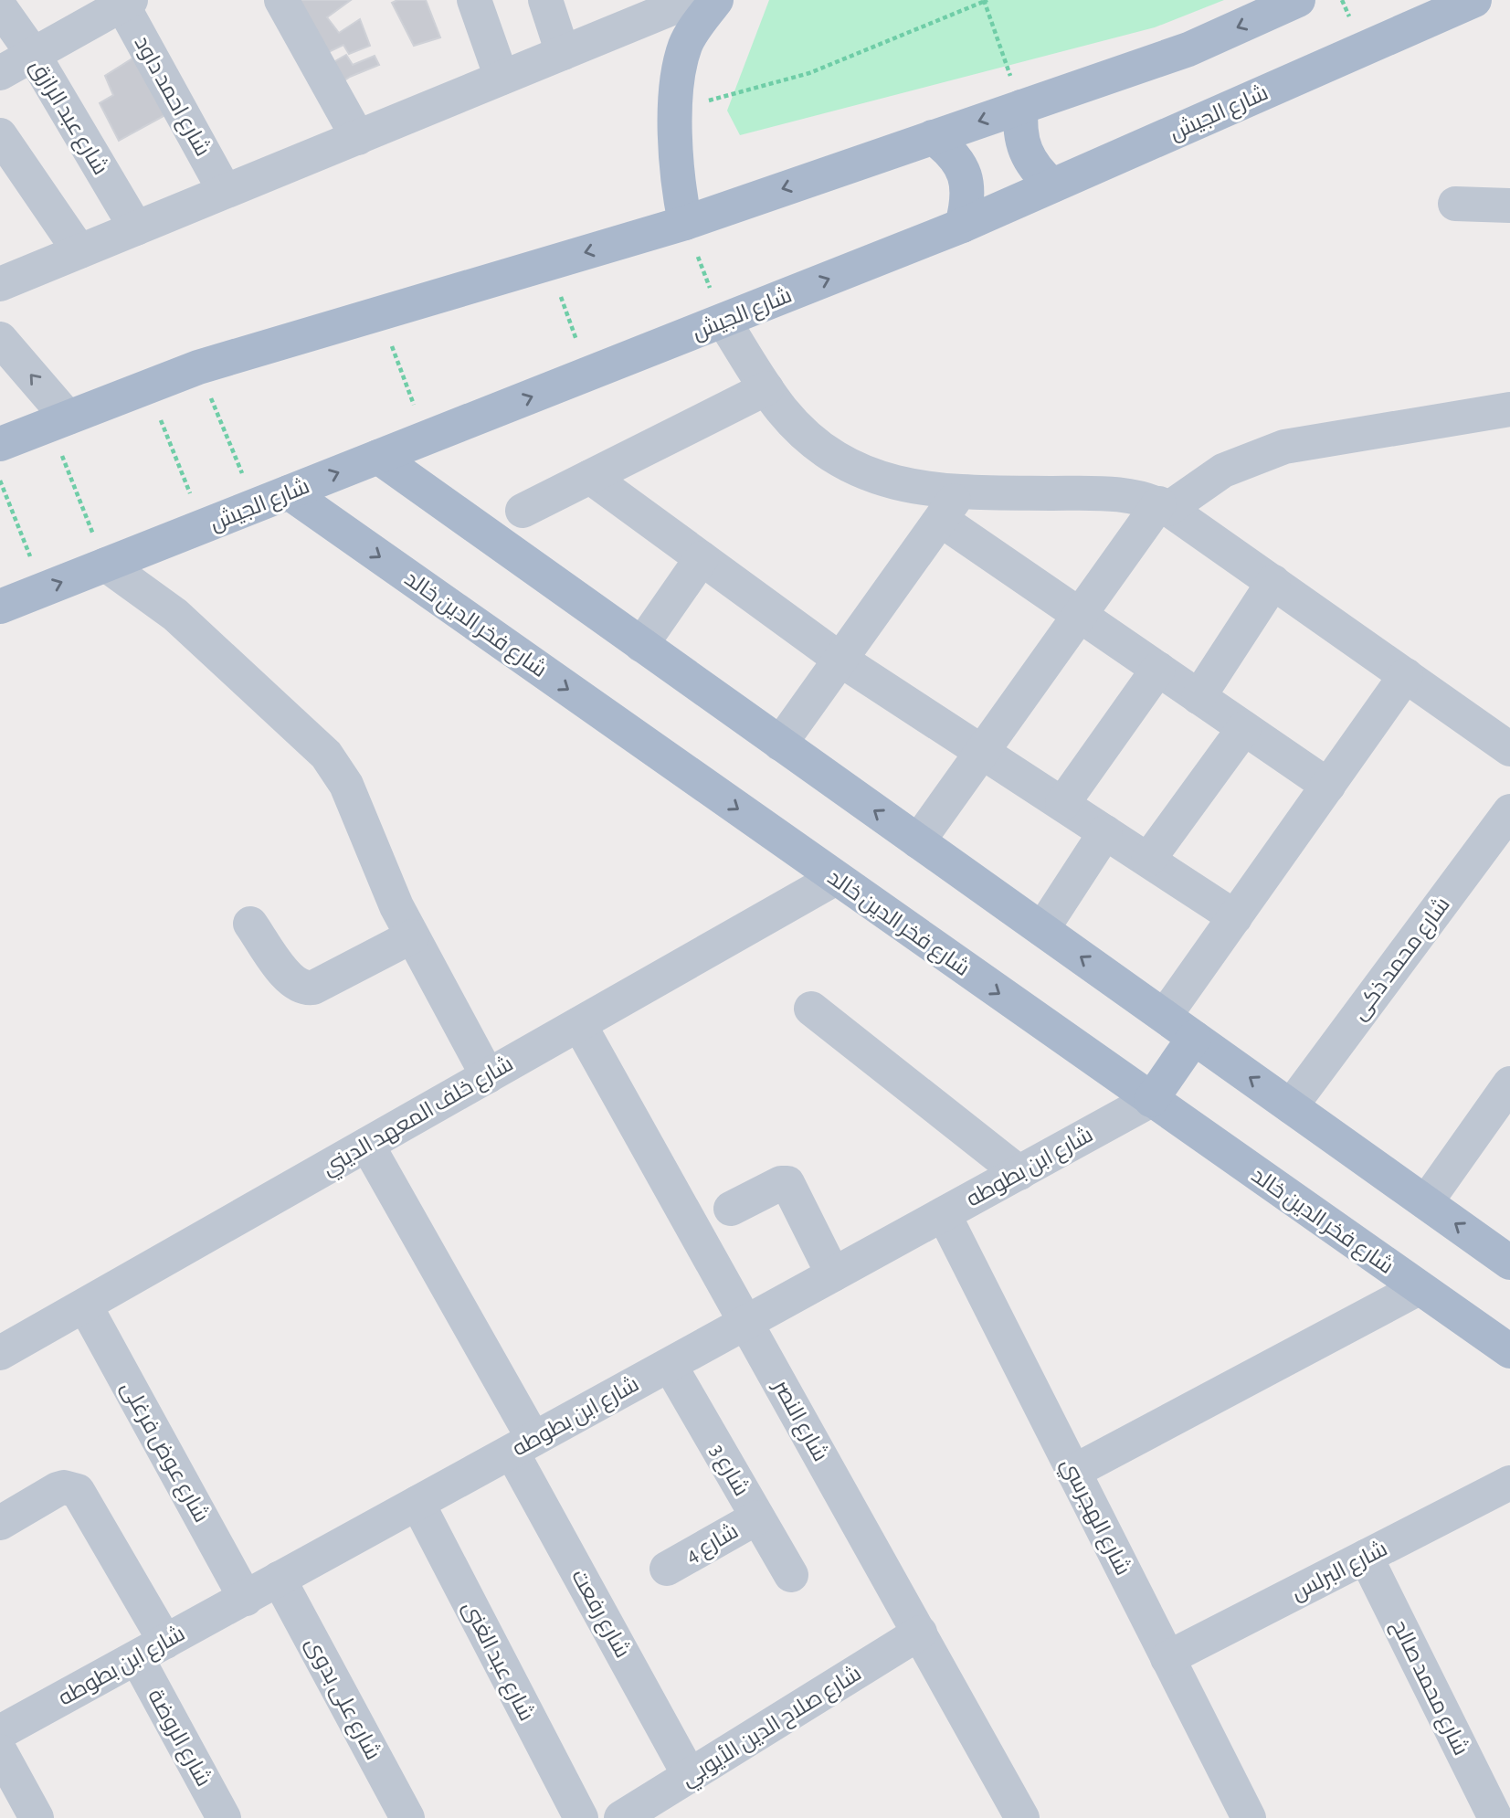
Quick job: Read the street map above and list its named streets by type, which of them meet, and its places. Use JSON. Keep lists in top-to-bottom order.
{
  "streets": {
    "main road": ["شارع الجيش", "شارع فخر الدين خالد"],
    "street": [
      "شارع احمد داود",
      "شارع عبد الرازق",
      "شارع محمد ذكى",
      "شارع خلف المعهد الديني",
      "شارع ابن بطوطه",
      "شارع النصر",
      "شارع عوض فرغلى",
      "شارع 3",
      "شارع الهجرسي",
      "شارع 4",
      "شارع البرلس",
      "شارع رفعت",
      "شارع عبد الغنى",
      "شارع محمد صالح",
      "شارع على بدوى",
      "شارع صلاح الدين الأيوبي",
      "شارع الروضة"
    ]
  },
  "crossings": [
    ["شارع الجيش", "شارع فخر الدين خالد"],
    ["شارع فخر الدين خالد", "شارع خلف المعهد الديني"],
    ["شارع فخر الدين خالد", "شارع ابن بطوطه"],
    ["شارع خلف المعهد الديني", "شارع النصر"],
    ["شارع خلف المعهد الديني", "شارع عوض فرغلى"],
    ["شارع خلف المعهد الديني", "شارع رفعت"],
    ["شارع ابن بطوطه", "شارع النصر"],
    ["شارع ابن بطوطه", "شارع عوض فرغلى"],
    ["شارع ابن بطوطه", "شارع 3"],
    ["شارع ابن بطوطه", "شارع الهجرسي"],
    ["شارع ابن بطوطه", "شارع رفعت"],
    ["شارع ابن بطوطه", "شارع عبد الغنى"],
    ["شارع ابن بطوطه", "شارع على بدوى"],
    ["شارع ابن بطوطه", "شارع الروضة"],
    ["شارع النصر", "شارع صلاح الدين الأيوبي"],
    ["شارع 3", "شارع 4"],
    ["شارع الهجرسي", "شارع البرلس"],
    ["شارع البرلس", "شارع محمد صالح"],
    ["شارع رفعت", "شارع صلاح الدين الأيوبي"]
  ]
}
